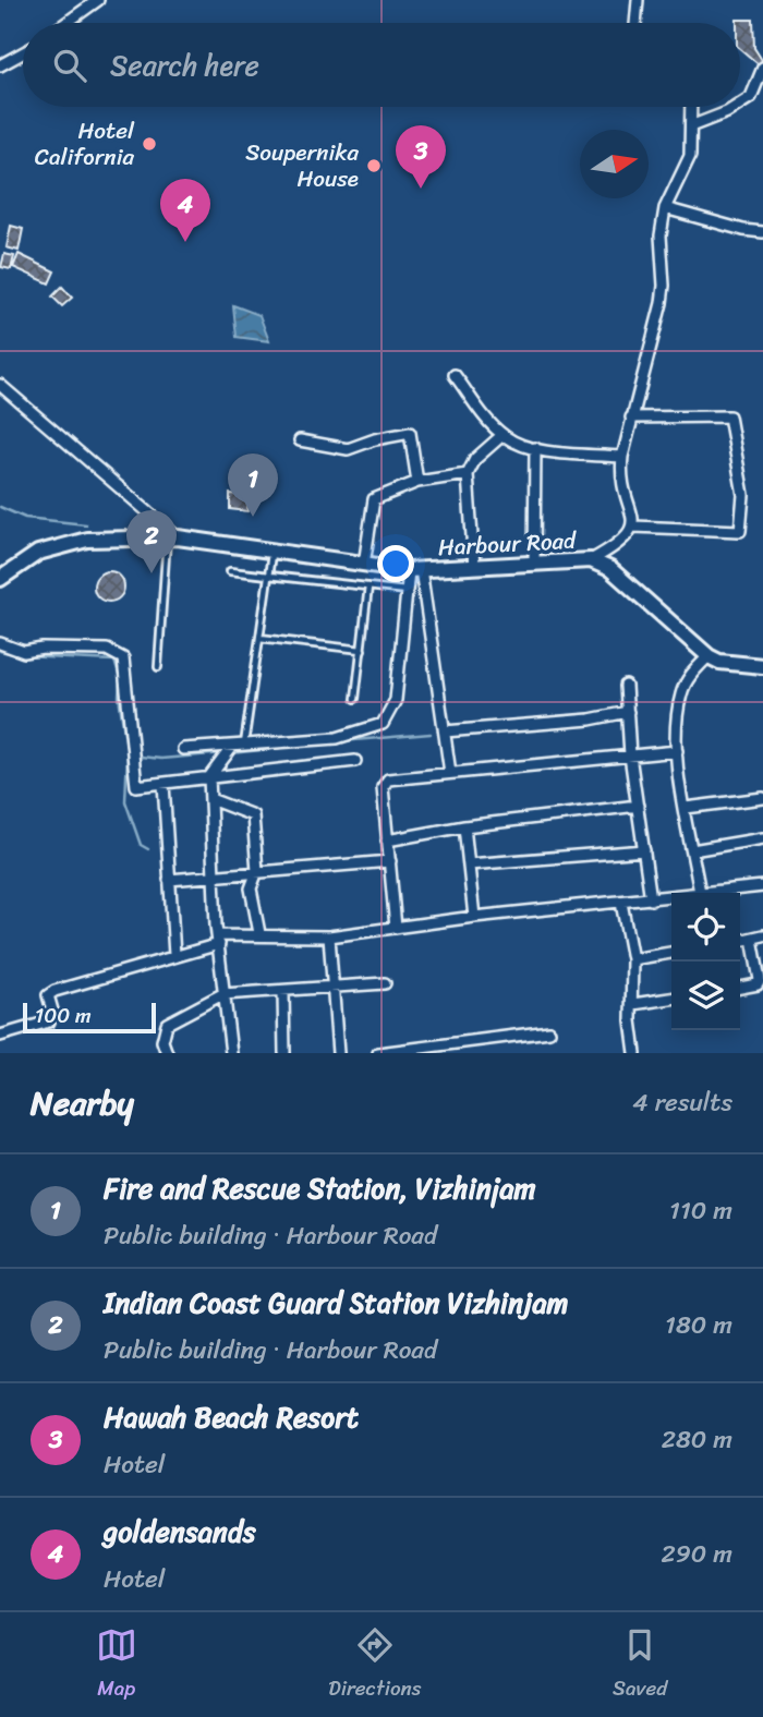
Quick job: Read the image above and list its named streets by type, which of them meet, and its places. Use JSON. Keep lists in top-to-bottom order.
{
  "streets": {
    "street": ["Harbour Road"]
  },
  "places": ["Hotel California", "Soupernika House"],
  "scale_bar": "100 m",
  "north": "right",
  "page": {
    "search": "Search here",
    "pins": [
      "3",
      "4",
      "1",
      "2"
    ],
    "scale": "100 m",
    "heading": ["Nearby", "4 results"],
    "list": [
      {
        "mark": "1",
        "name": "Fire and Rescue Station, Vizhinjam",
        "note": "Public building · Harbour Road",
        "value": "110 m"
      },
      {
        "mark": "2",
        "name": "Indian Coast Guard Station Vizhinjam",
        "note": "Public building · Harbour Road",
        "value": "180 m"
      },
      {
        "mark": "3",
        "name": "Hawah Beach Resort",
        "note": "Hotel",
        "value": "280 m"
      },
      {
        "mark": "4",
        "name": "goldensands",
        "note": "Hotel",
        "value": "290 m"
      }
    ],
    "nav": ["Map", "Directions", "Saved"]
  }
}
